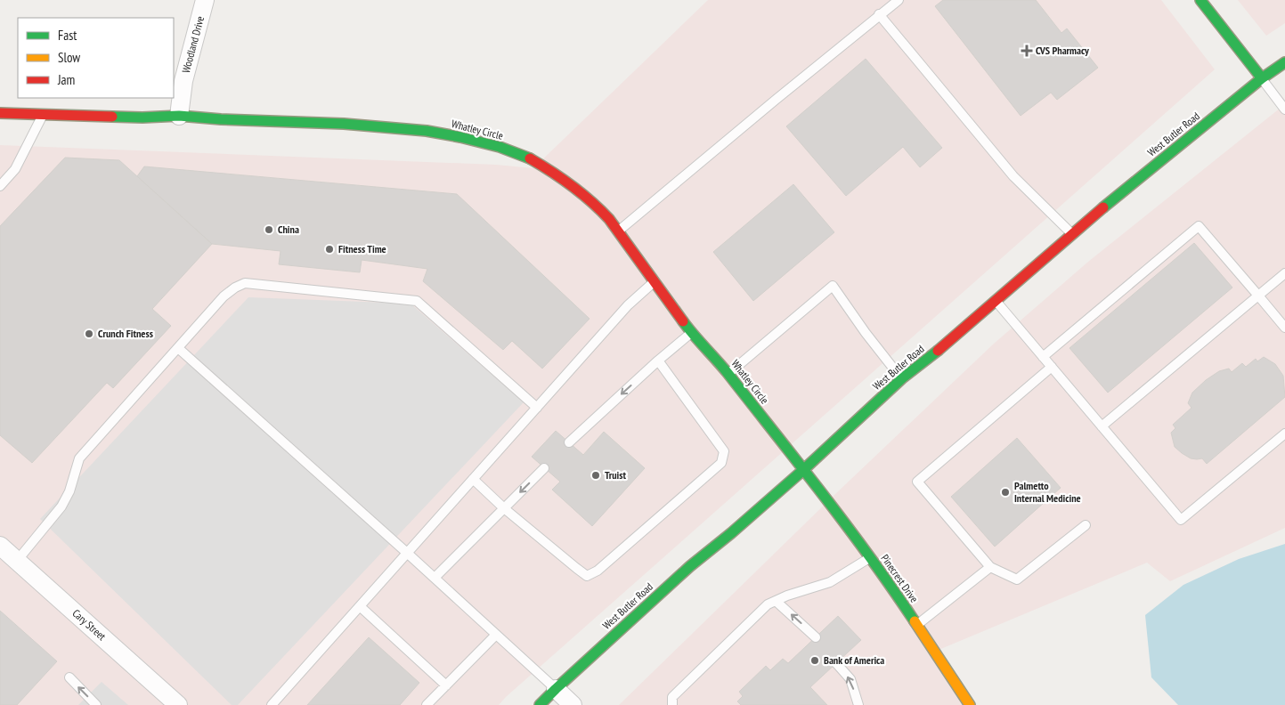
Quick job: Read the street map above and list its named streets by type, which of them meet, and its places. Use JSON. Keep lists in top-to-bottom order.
{
  "streets": {
    "street": [
      "Woodland Drive",
      "Whatley Circle",
      "West Butler Road",
      "Pinecrest Drive",
      "Cary Street"
    ]
  },
  "crossings": [
    ["Woodland Drive", "Whatley Circle"],
    ["Whatley Circle", "West Butler Road"],
    ["Whatley Circle", "Pinecrest Drive"],
    ["West Butler Road", "Pinecrest Drive"]
  ],
  "places": {
    "health": ["CVS Pharmacy"],
    "other": [
      "China",
      "Fitness Time",
      "Crunch Fitness",
      "Truist",
      "Palmetto Internal Medicine",
      "Bank of America"
    ]
  },
  "legend": ["Fast", "Slow", "Jam"]
}
